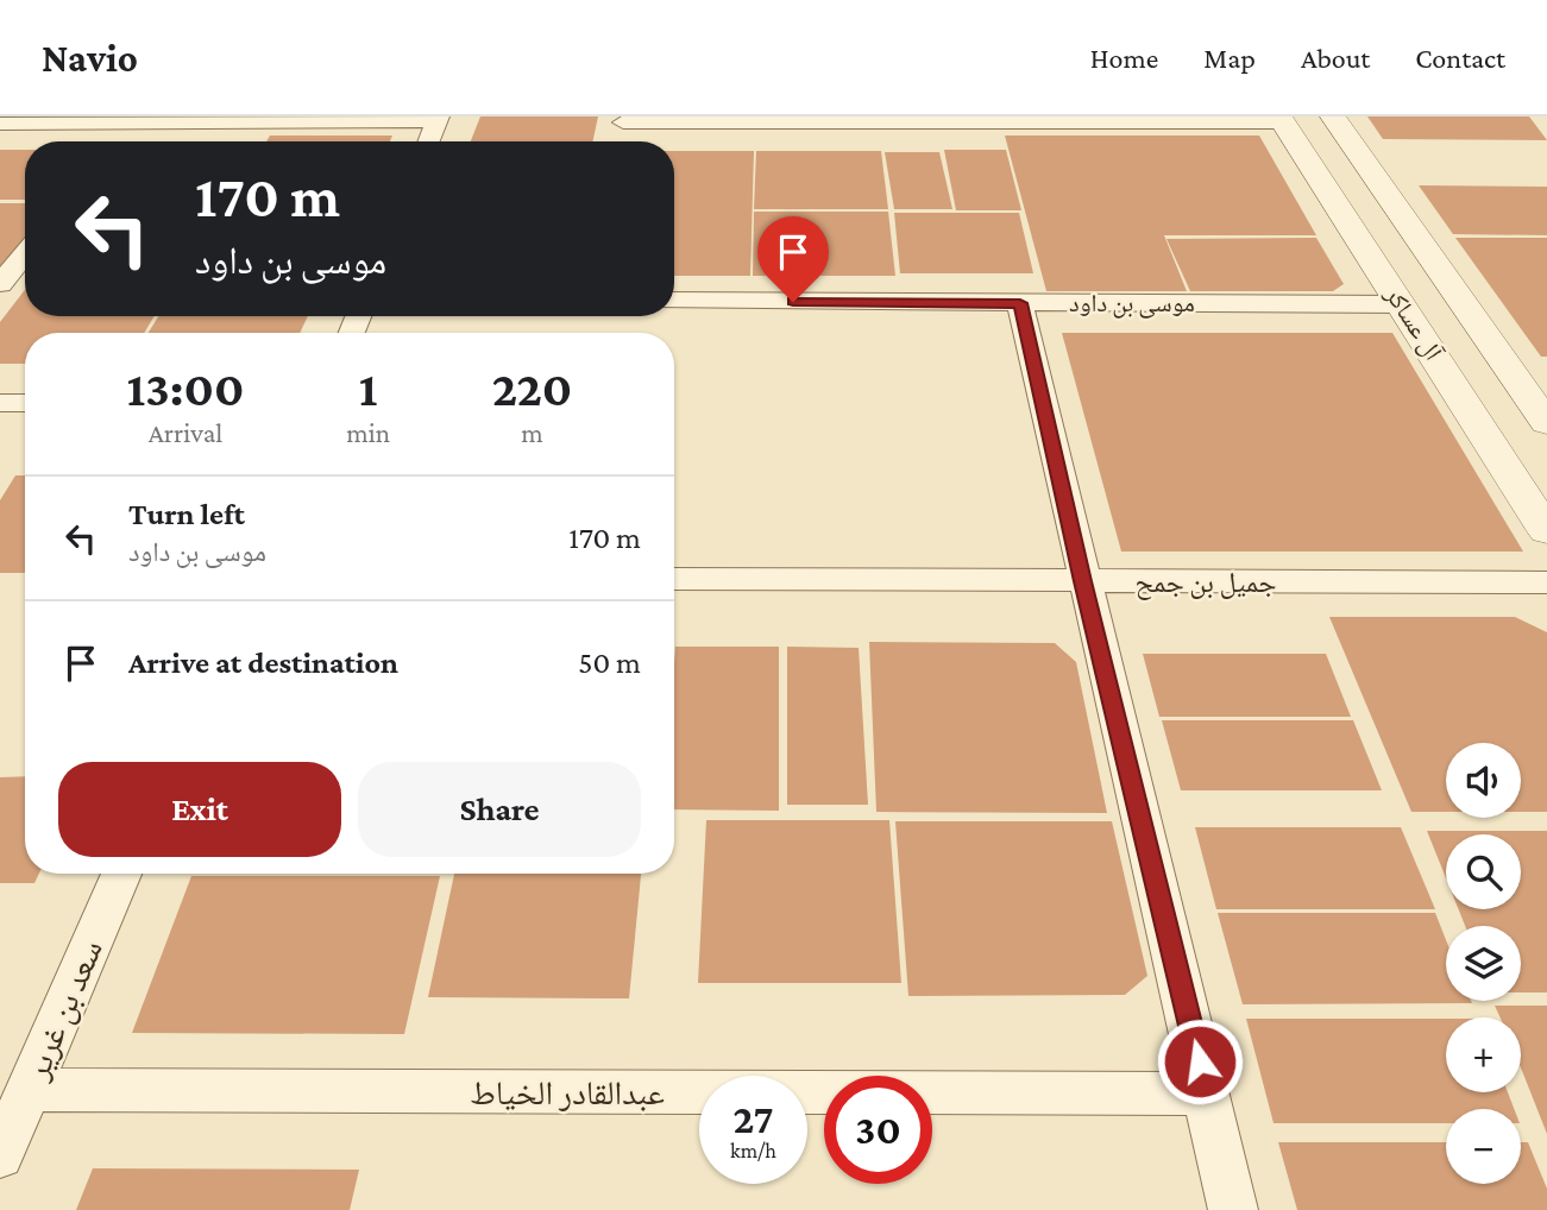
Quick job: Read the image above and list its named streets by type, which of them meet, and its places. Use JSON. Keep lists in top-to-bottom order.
{
  "streets": {
    "street": [
      "موسى بن داود",
      "آل عساكر",
      "جميل بن جمح",
      "سعد بن غرير",
      "عبدالقادر الخياط"
    ]
  },
  "crossings": [
    ["موسى بن داود", "آل عساكر"],
    ["سعد بن غرير", "عبدالقادر الخياط"]
  ],
  "page": {
    "header": "Navio",
    "nav": [
      "Home",
      "Map",
      "About",
      "Contact"
    ],
    "turn": ["170 m", "موسى بن داود"],
    "eta": [
      "13:00",
      "Arrival",
      "1",
      "min",
      "220",
      "m"
    ],
    "list": [
      {
        "name": "Turn left",
        "note": "موسى بن داود",
        "value": "170 m"
      },
      {
        "name": "Arrive at destination",
        "value": "50 m"
      }
    ],
    "map_buttons": ["+", "−"],
    "buttons": ["Exit", "Share"],
    "speed": "27 km/h",
    "limit": "30"
  }
}
